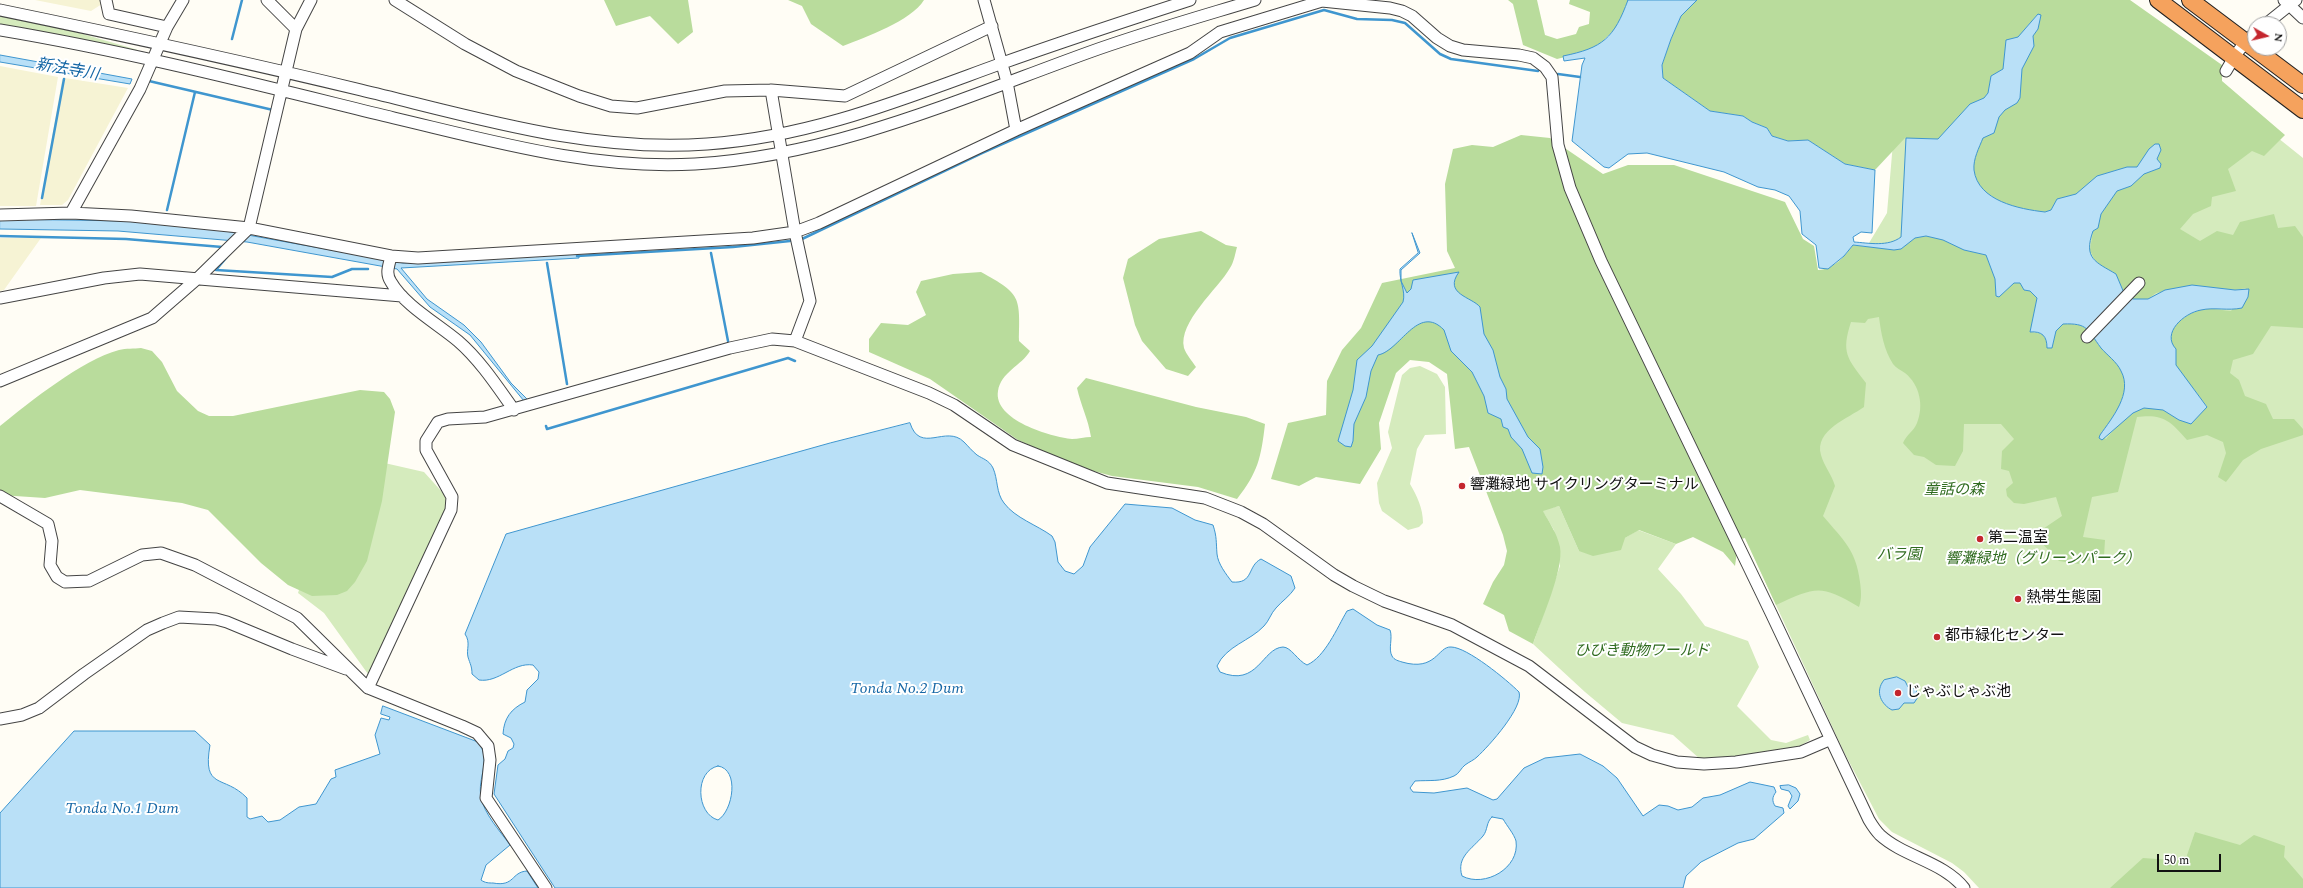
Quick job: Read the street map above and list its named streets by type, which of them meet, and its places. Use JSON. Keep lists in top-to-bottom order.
{
  "water": ["新法寺川", "Tonda No.2 Dum", "Tonda No.1 Dum"],
  "parks": [
    "童話の森",
    "バラ園",
    "響灘緑地（グリーンパーク）",
    "ひびき動物ワールド"
  ],
  "places": [
    "響灘緑地 サイクリングターミナル",
    "第二温室",
    "熱帯生態園",
    "都市緑化センター",
    "じゃぶじゃぶ池"
  ],
  "scale_bar": "50 m",
  "north": "right"
}
